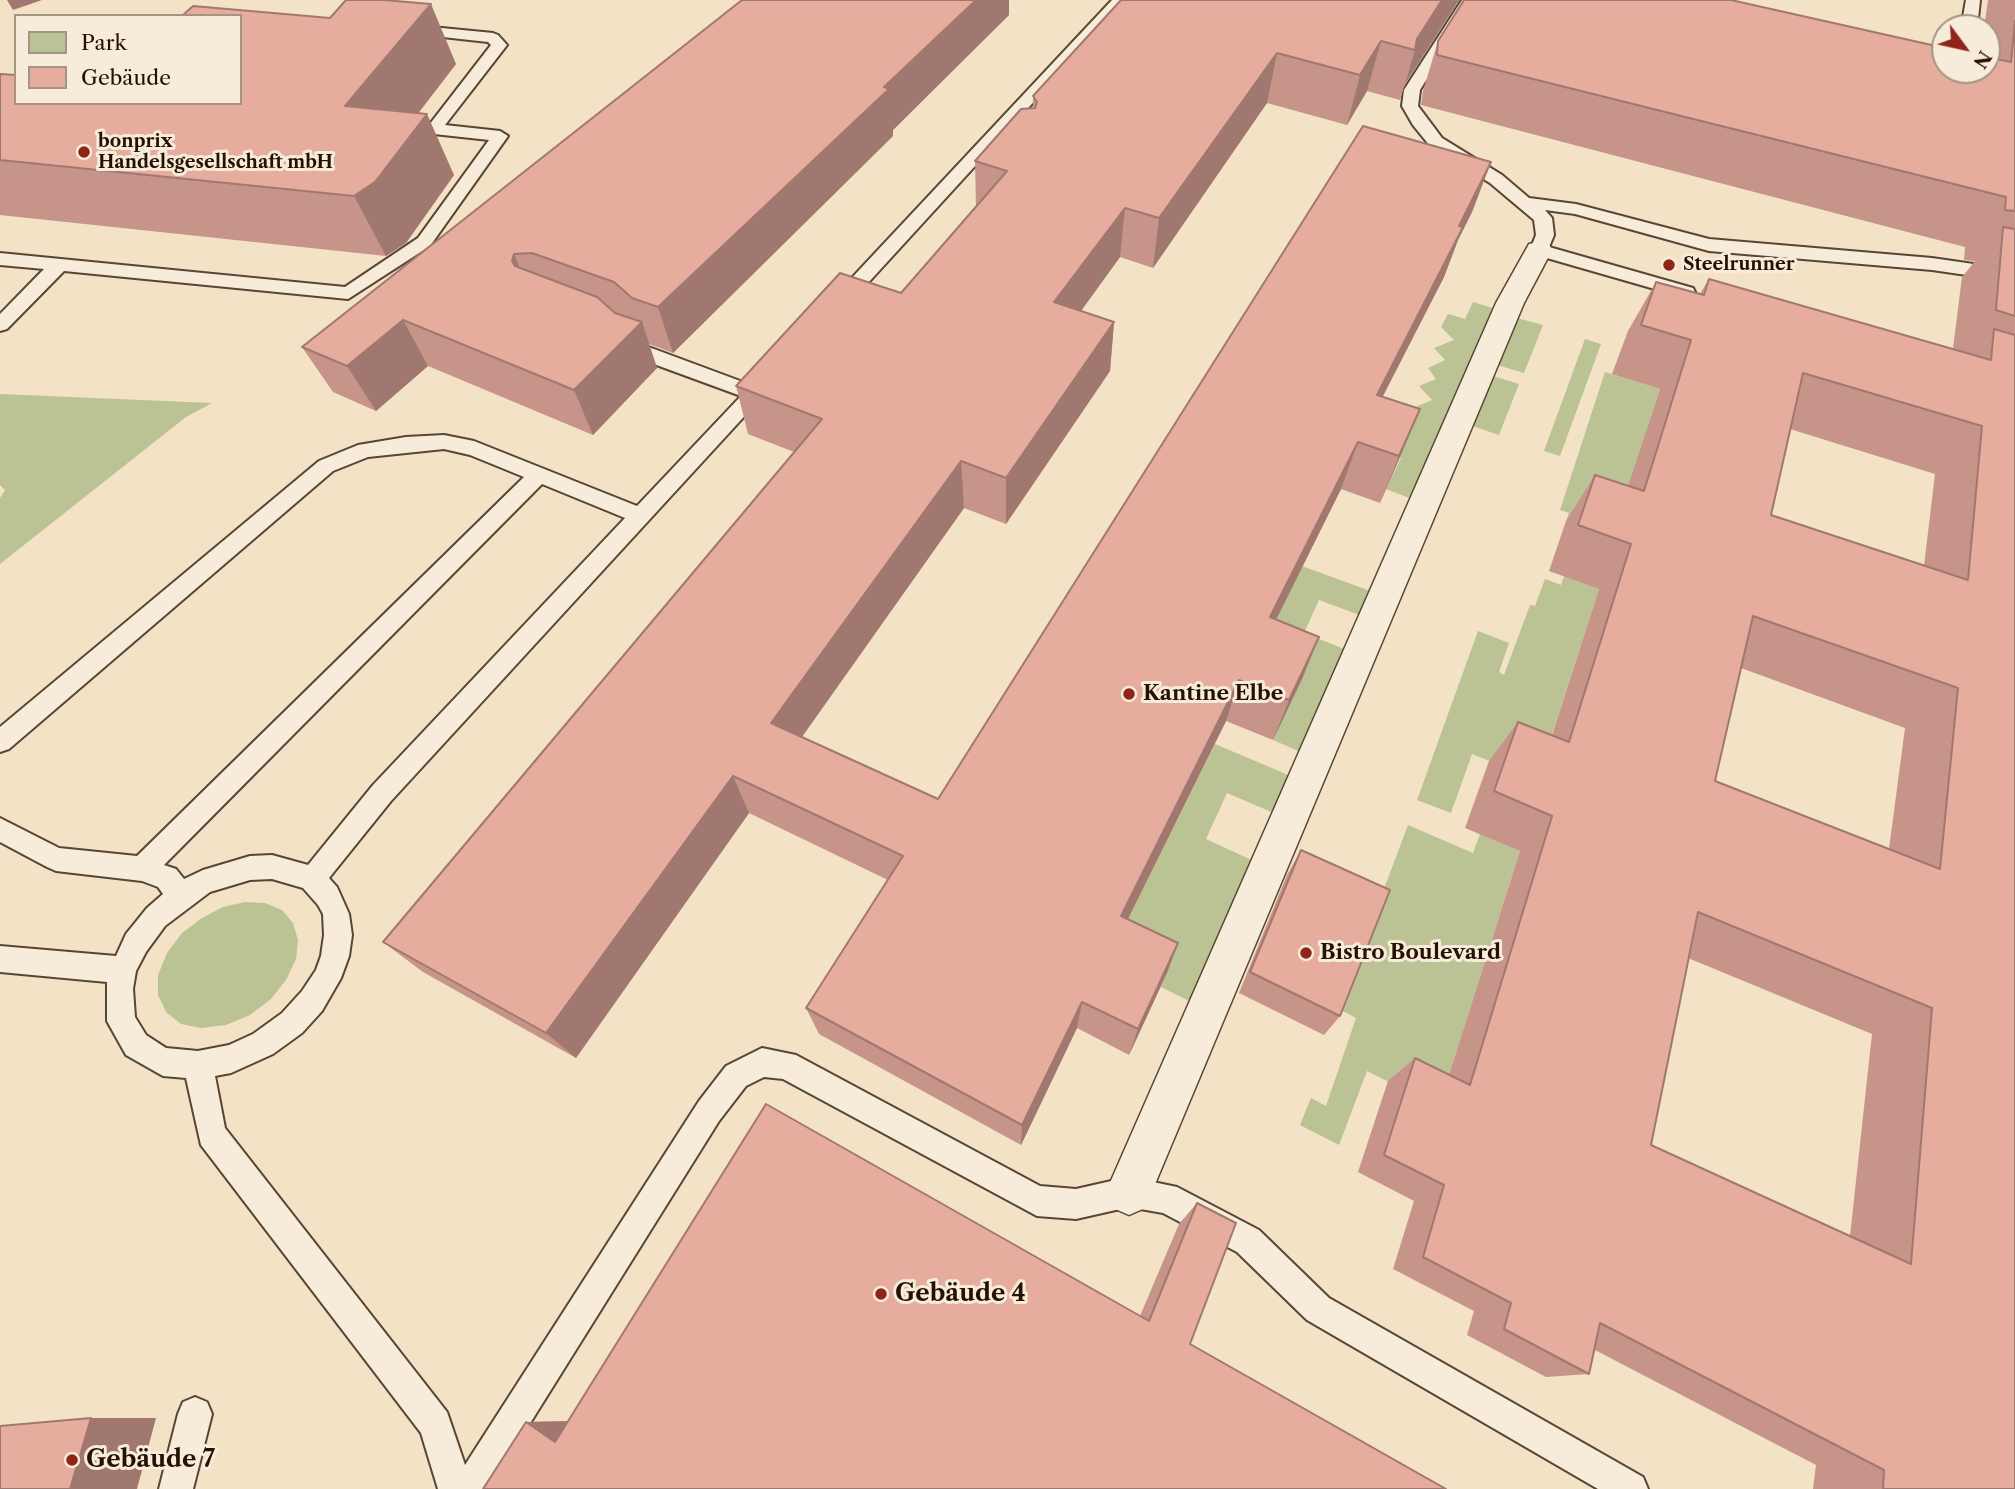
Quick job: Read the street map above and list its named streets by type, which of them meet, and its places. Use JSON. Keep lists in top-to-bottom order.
{
  "places": [
    "bonprix Handelsgesellschaft mbH",
    "Steelrunner",
    "Kantine Elbe",
    "Bistro Boulevard",
    "Gebäude 4",
    "Gebäude 7"
  ],
  "legend": ["Park", "Gebäude"],
  "north": "bottom right"
}
